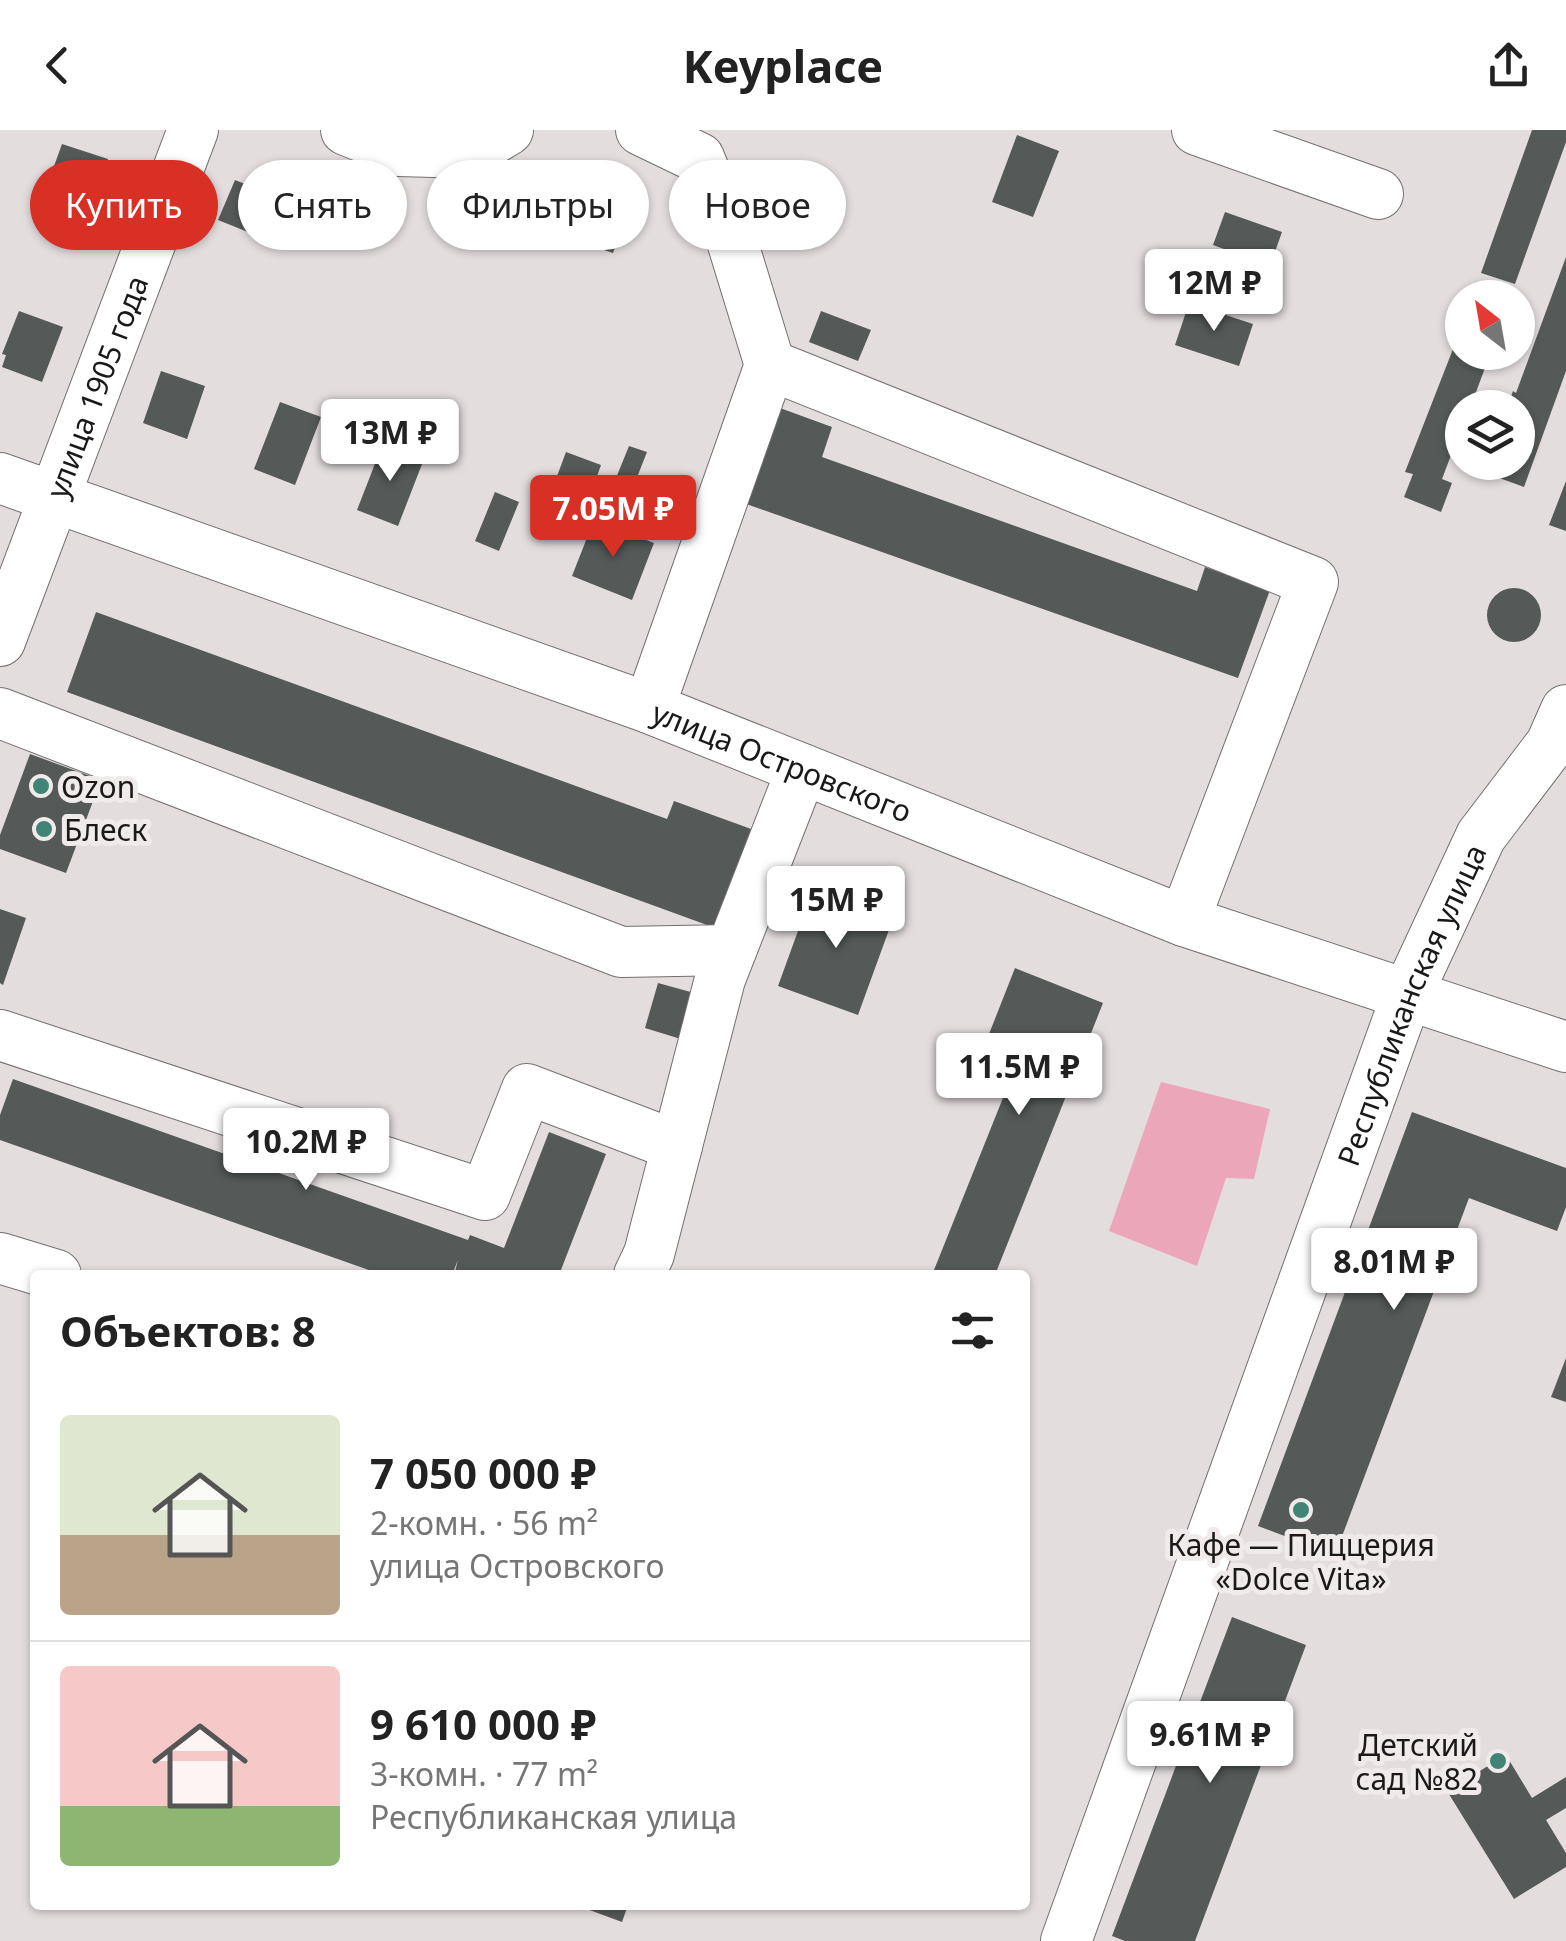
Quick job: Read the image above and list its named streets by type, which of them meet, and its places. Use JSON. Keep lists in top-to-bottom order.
{
  "streets": {
    "street": ["улица 1905 года", "улица Островского", "Республиканская улица"]
  },
  "crossings": [
    ["улица 1905 года", "улица Островского"],
    ["улица Островского", "Республиканская улица"]
  ],
  "places": [
    "Ozon",
    "Блеск",
    "Кафе — Пиццерия «Dolce Vita»",
    "Детский сад №82"
  ],
  "north": "top left",
  "page": {
    "header": "Keyplace",
    "chip": [
      "Купить",
      "Снять",
      "Фильтры",
      "Новое"
    ],
    "price": [
      "12M ₽",
      "13M ₽",
      "7.05M ₽",
      "15M ₽",
      "11.5M ₽",
      "10.2M ₽",
      "8.01M ₽",
      "9.61M ₽"
    ],
    "heading": "Объектов: 8",
    "list": [
      {
        "name": "7 050 000 ₽",
        "note": "2-комн. · 56 m² · улица Островского"
      },
      {
        "name": "9 610 000 ₽",
        "note": "3-комн. · 77 m² · Республиканская улица"
      }
    ]
  }
}
